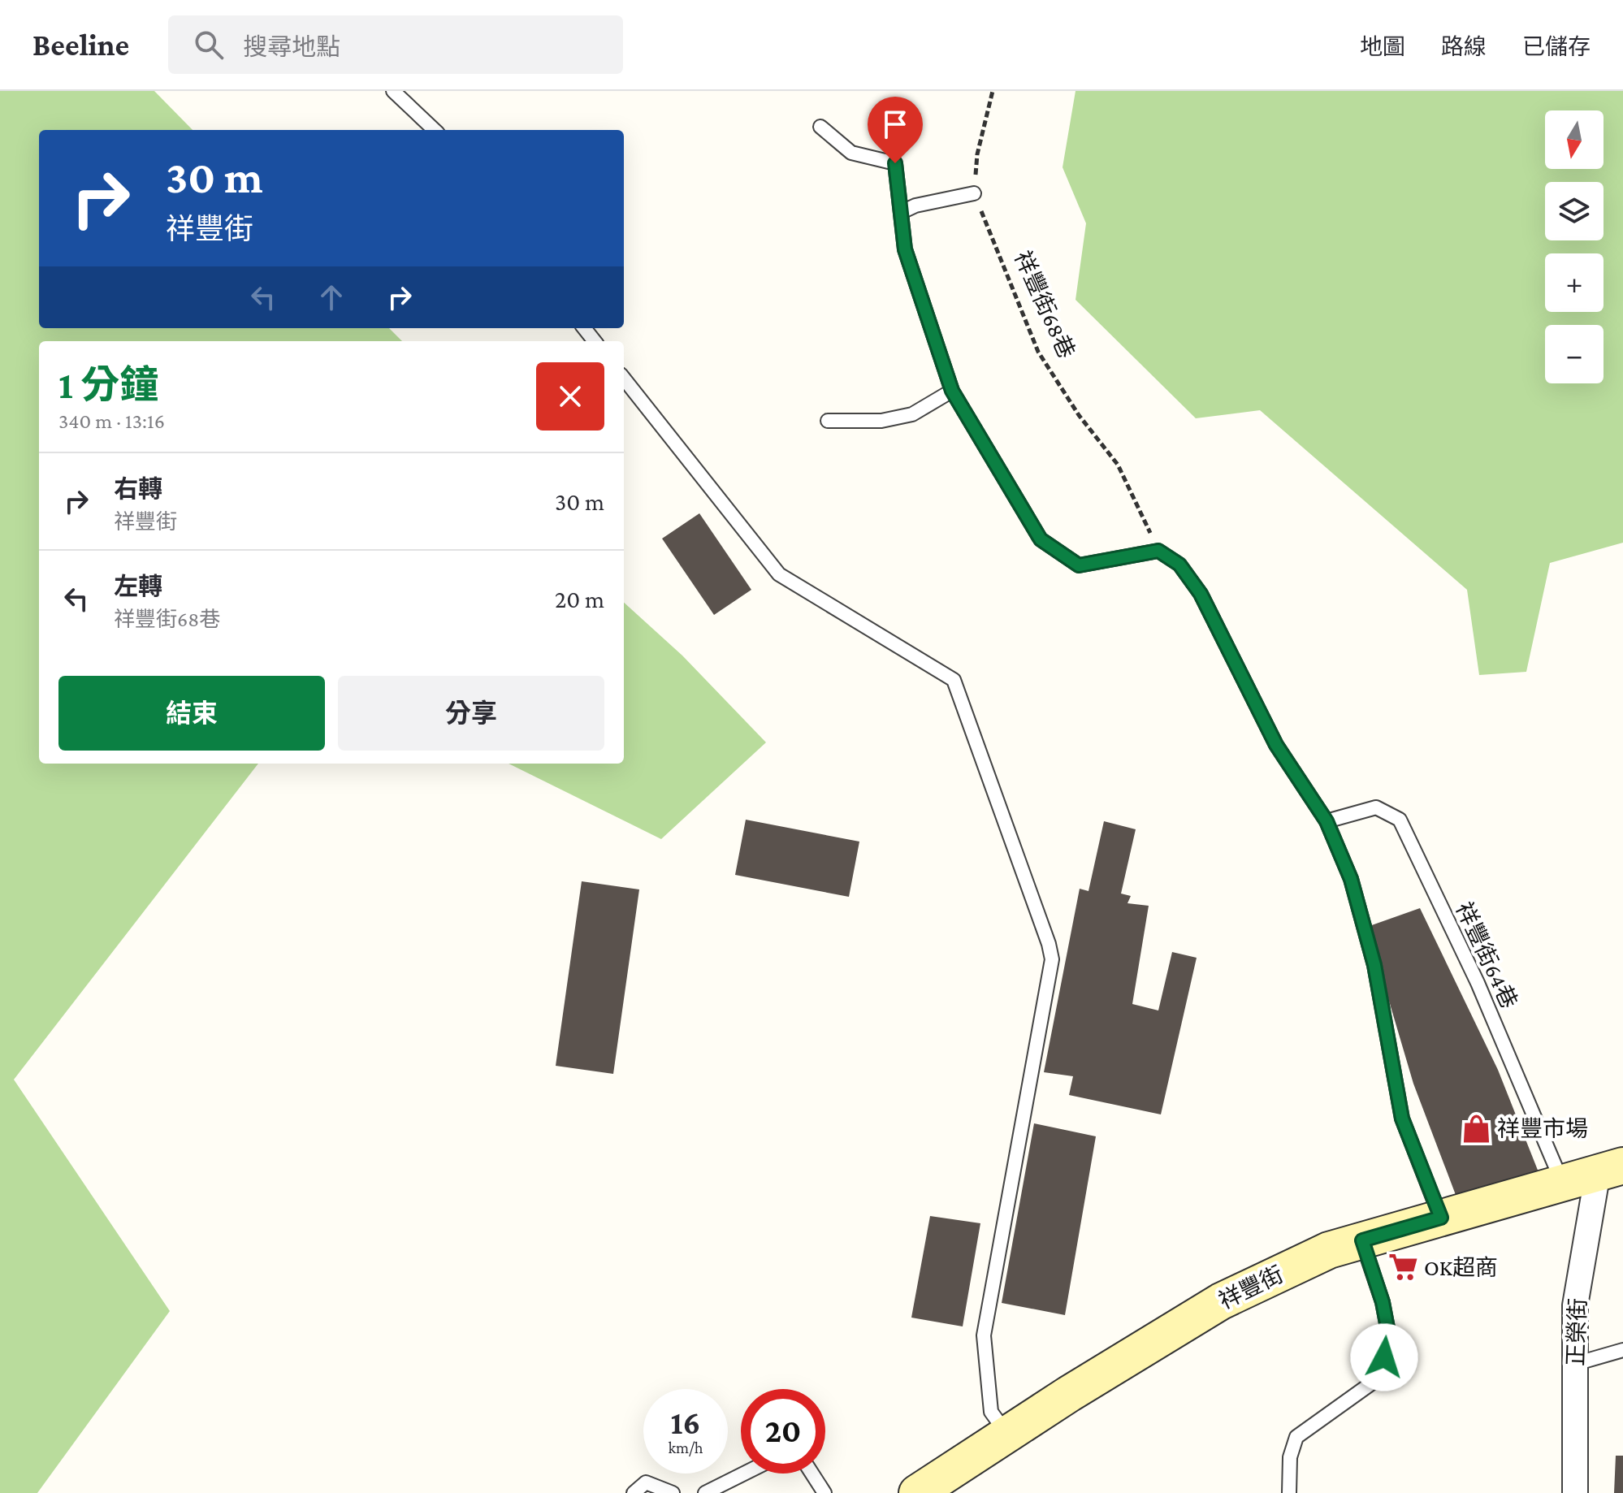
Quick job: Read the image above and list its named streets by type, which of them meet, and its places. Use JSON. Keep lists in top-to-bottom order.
{
  "streets": {
    "street": ["祥豐街", "正榮街"],
    "lane": ["祥豐街64巷"],
    "path": ["祥豐街68巷"]
  },
  "crossings": [
    ["祥豐街64巷", "祥豐街"],
    ["祥豐街", "正榮街"]
  ],
  "places": {
    "shop": ["祥豐市場"],
    "supermarket": ["OK超商"]
  },
  "north": "bottom",
  "page": {
    "header": "Beeline",
    "search": "搜尋地點",
    "nav": ["地圖", "路線", "已儲存"],
    "map_buttons": ["+", "−"],
    "turn": ["30 m", "祥豐街"],
    "heading": ["1 分鐘", "340 m · 13:16"],
    "list": [
      {
        "name": "右轉",
        "note": "祥豐街",
        "value": "30 m"
      },
      {
        "name": "左轉",
        "note": "祥豐街68巷",
        "value": "20 m"
      }
    ],
    "buttons": ["結束", "分享"],
    "speed": "16 km/h",
    "limit": "20"
  }
}
